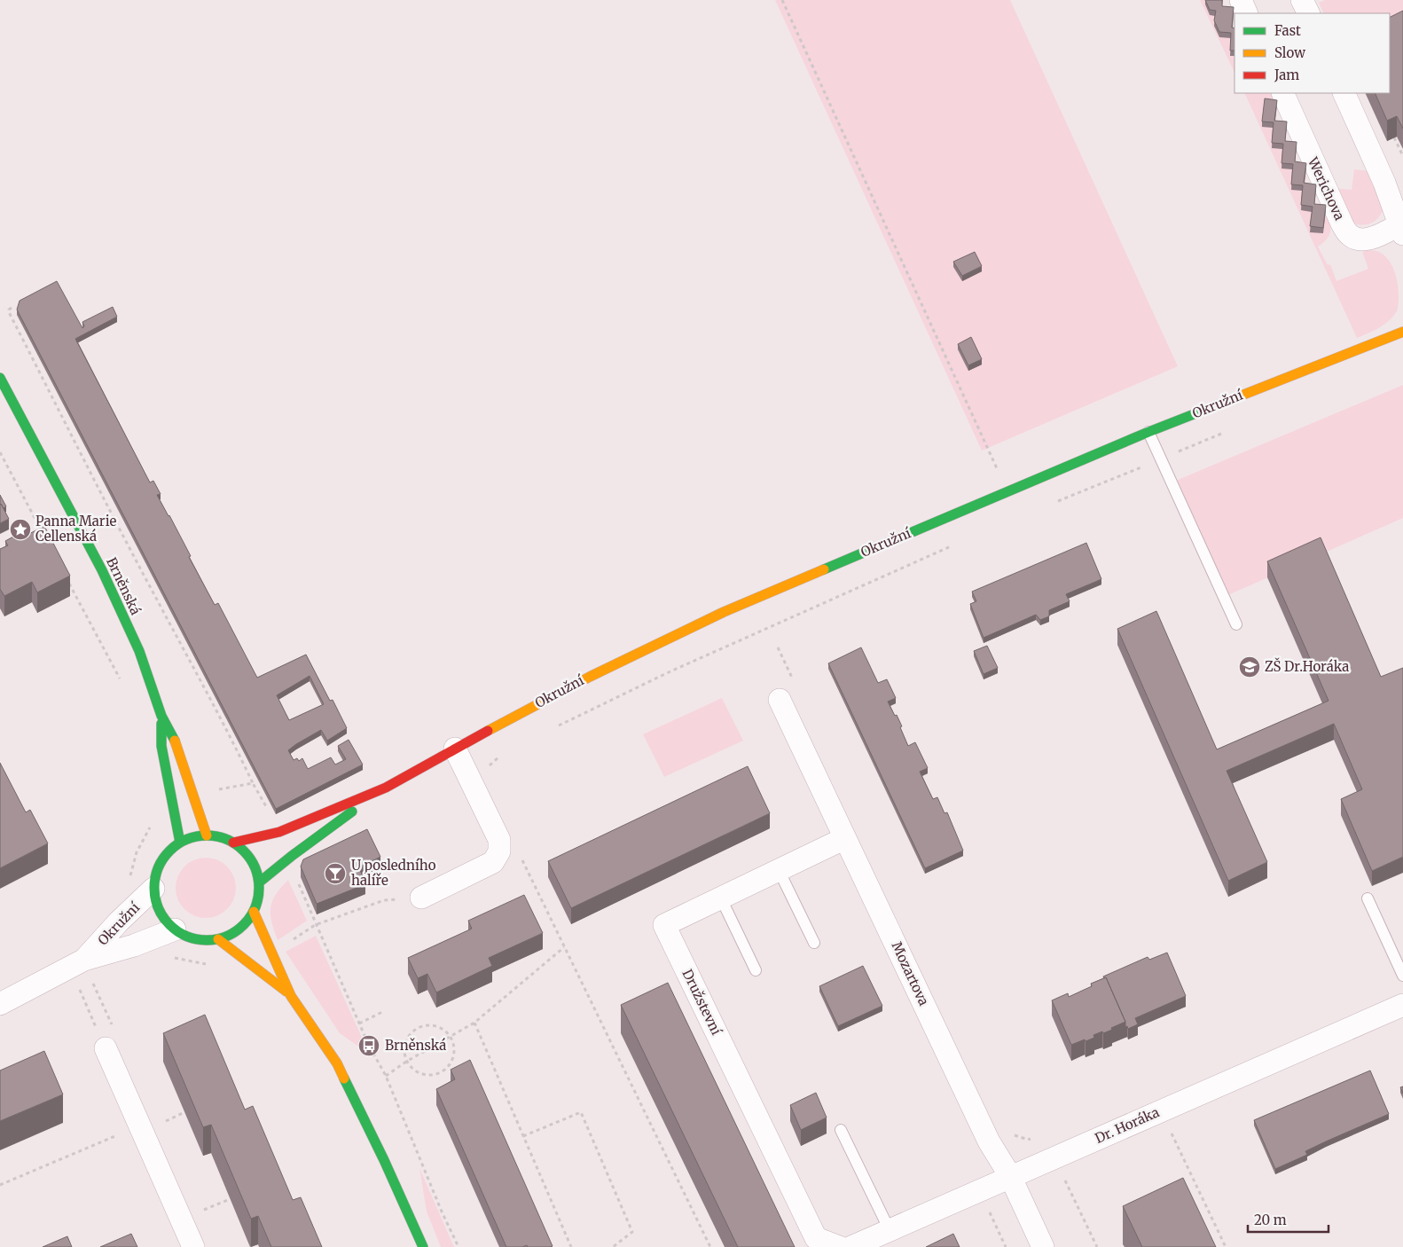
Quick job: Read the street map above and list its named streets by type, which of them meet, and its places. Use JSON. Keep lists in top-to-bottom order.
{
  "streets": {
    "main road": ["Okružní", "Brněnská"],
    "street": [
      "Werichova",
      "Mozartova",
      "Družstevní",
      "Dr. Horáka"
    ]
  },
  "crossings": [
    ["Okružní", "Brněnská"],
    ["Mozartova", "Družstevní"],
    ["Mozartova", "Dr. Horáka"]
  ],
  "places": {
    "place": ["Panna Marie Cellenská"],
    "school or university": ["ZŠ Dr.Horáka"],
    "bar": ["U posledního halíře"],
    "bus stop": ["Brněnská"]
  },
  "legend": ["Fast", "Slow", "Jam"],
  "scale_bar": "20 m"
}
